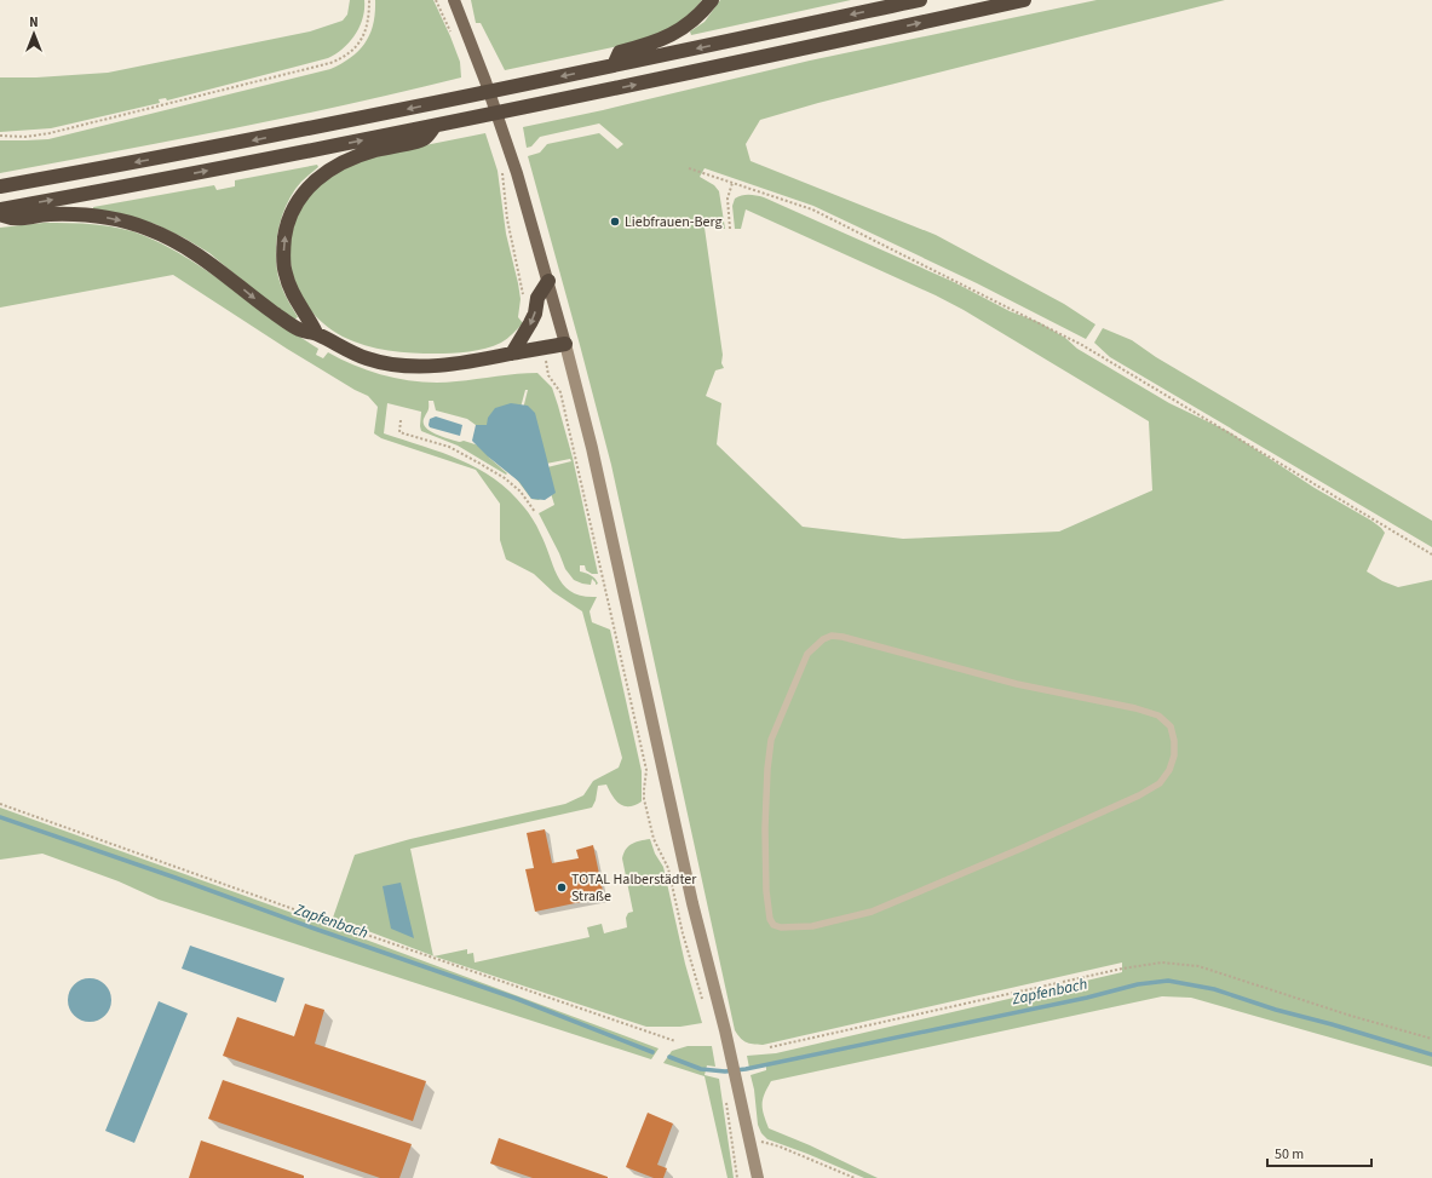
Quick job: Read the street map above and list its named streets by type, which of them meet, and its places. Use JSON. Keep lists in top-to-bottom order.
{
  "water": ["Zapfenbach"],
  "places": ["Liebfrauen-Berg", "TOTAL Halberstädter Straße"],
  "scale_bar": "50 m",
  "north": "top"
}
